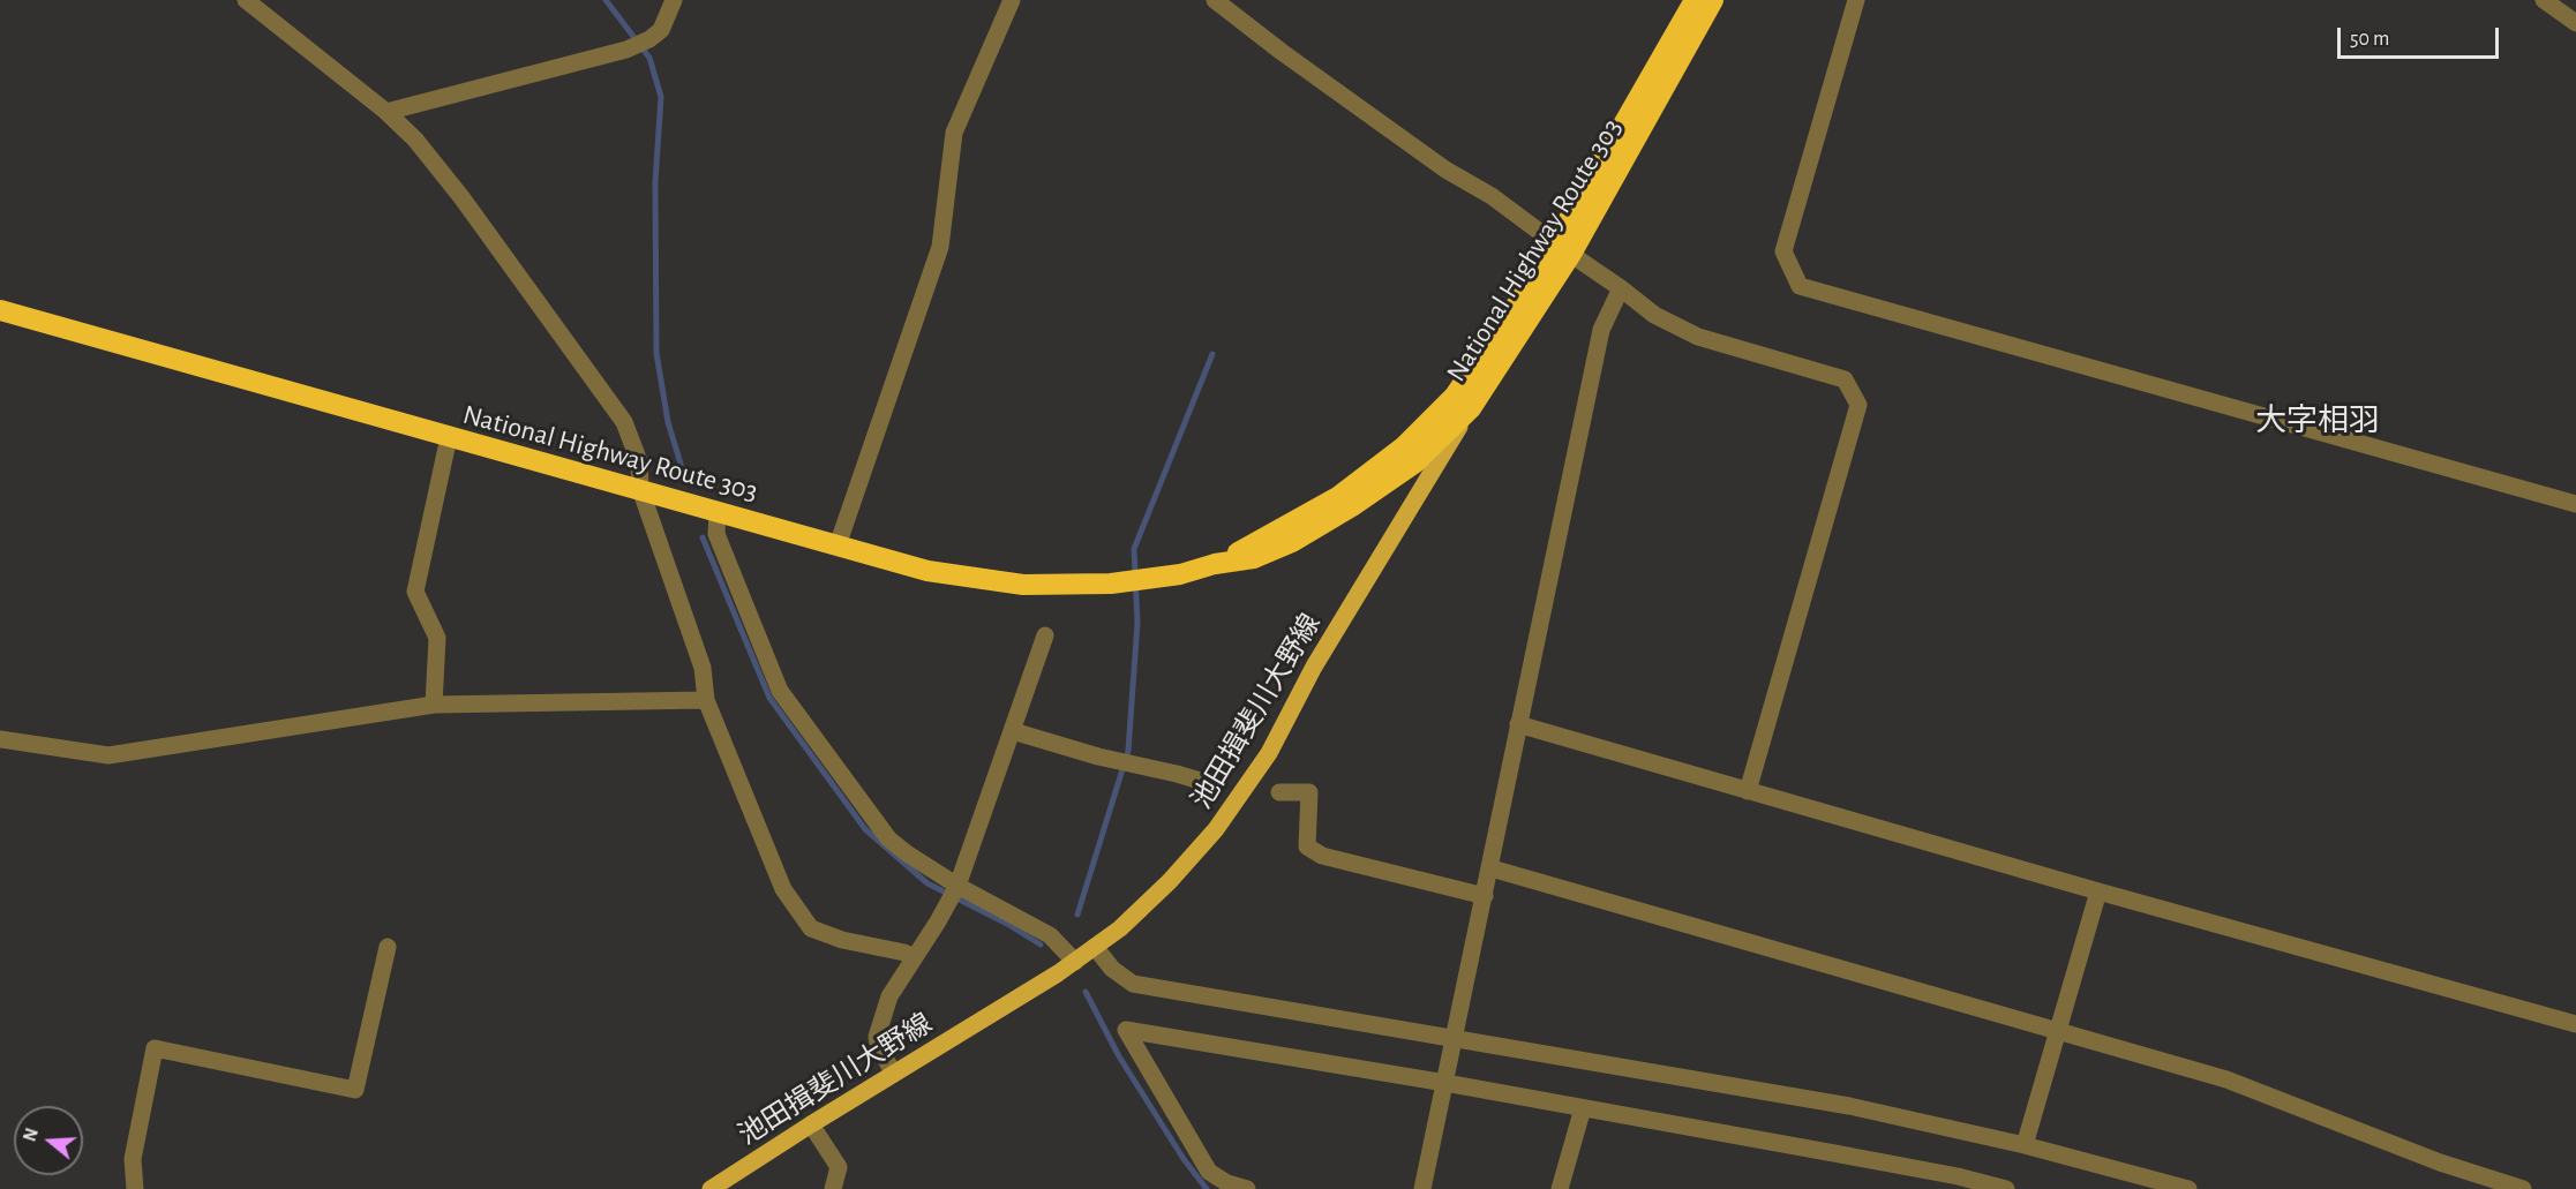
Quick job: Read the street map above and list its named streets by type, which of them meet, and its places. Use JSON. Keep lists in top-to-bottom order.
{
  "streets": {
    "highway": ["National Highway Route 303"],
    "main road": ["池田揖斐川大野線"]
  },
  "crossings": [
    ["National Highway Route 303", "池田揖斐川大野線"]
  ],
  "districts": ["大字相羽"],
  "scale_bar": "50 m",
  "north": "left"
}
